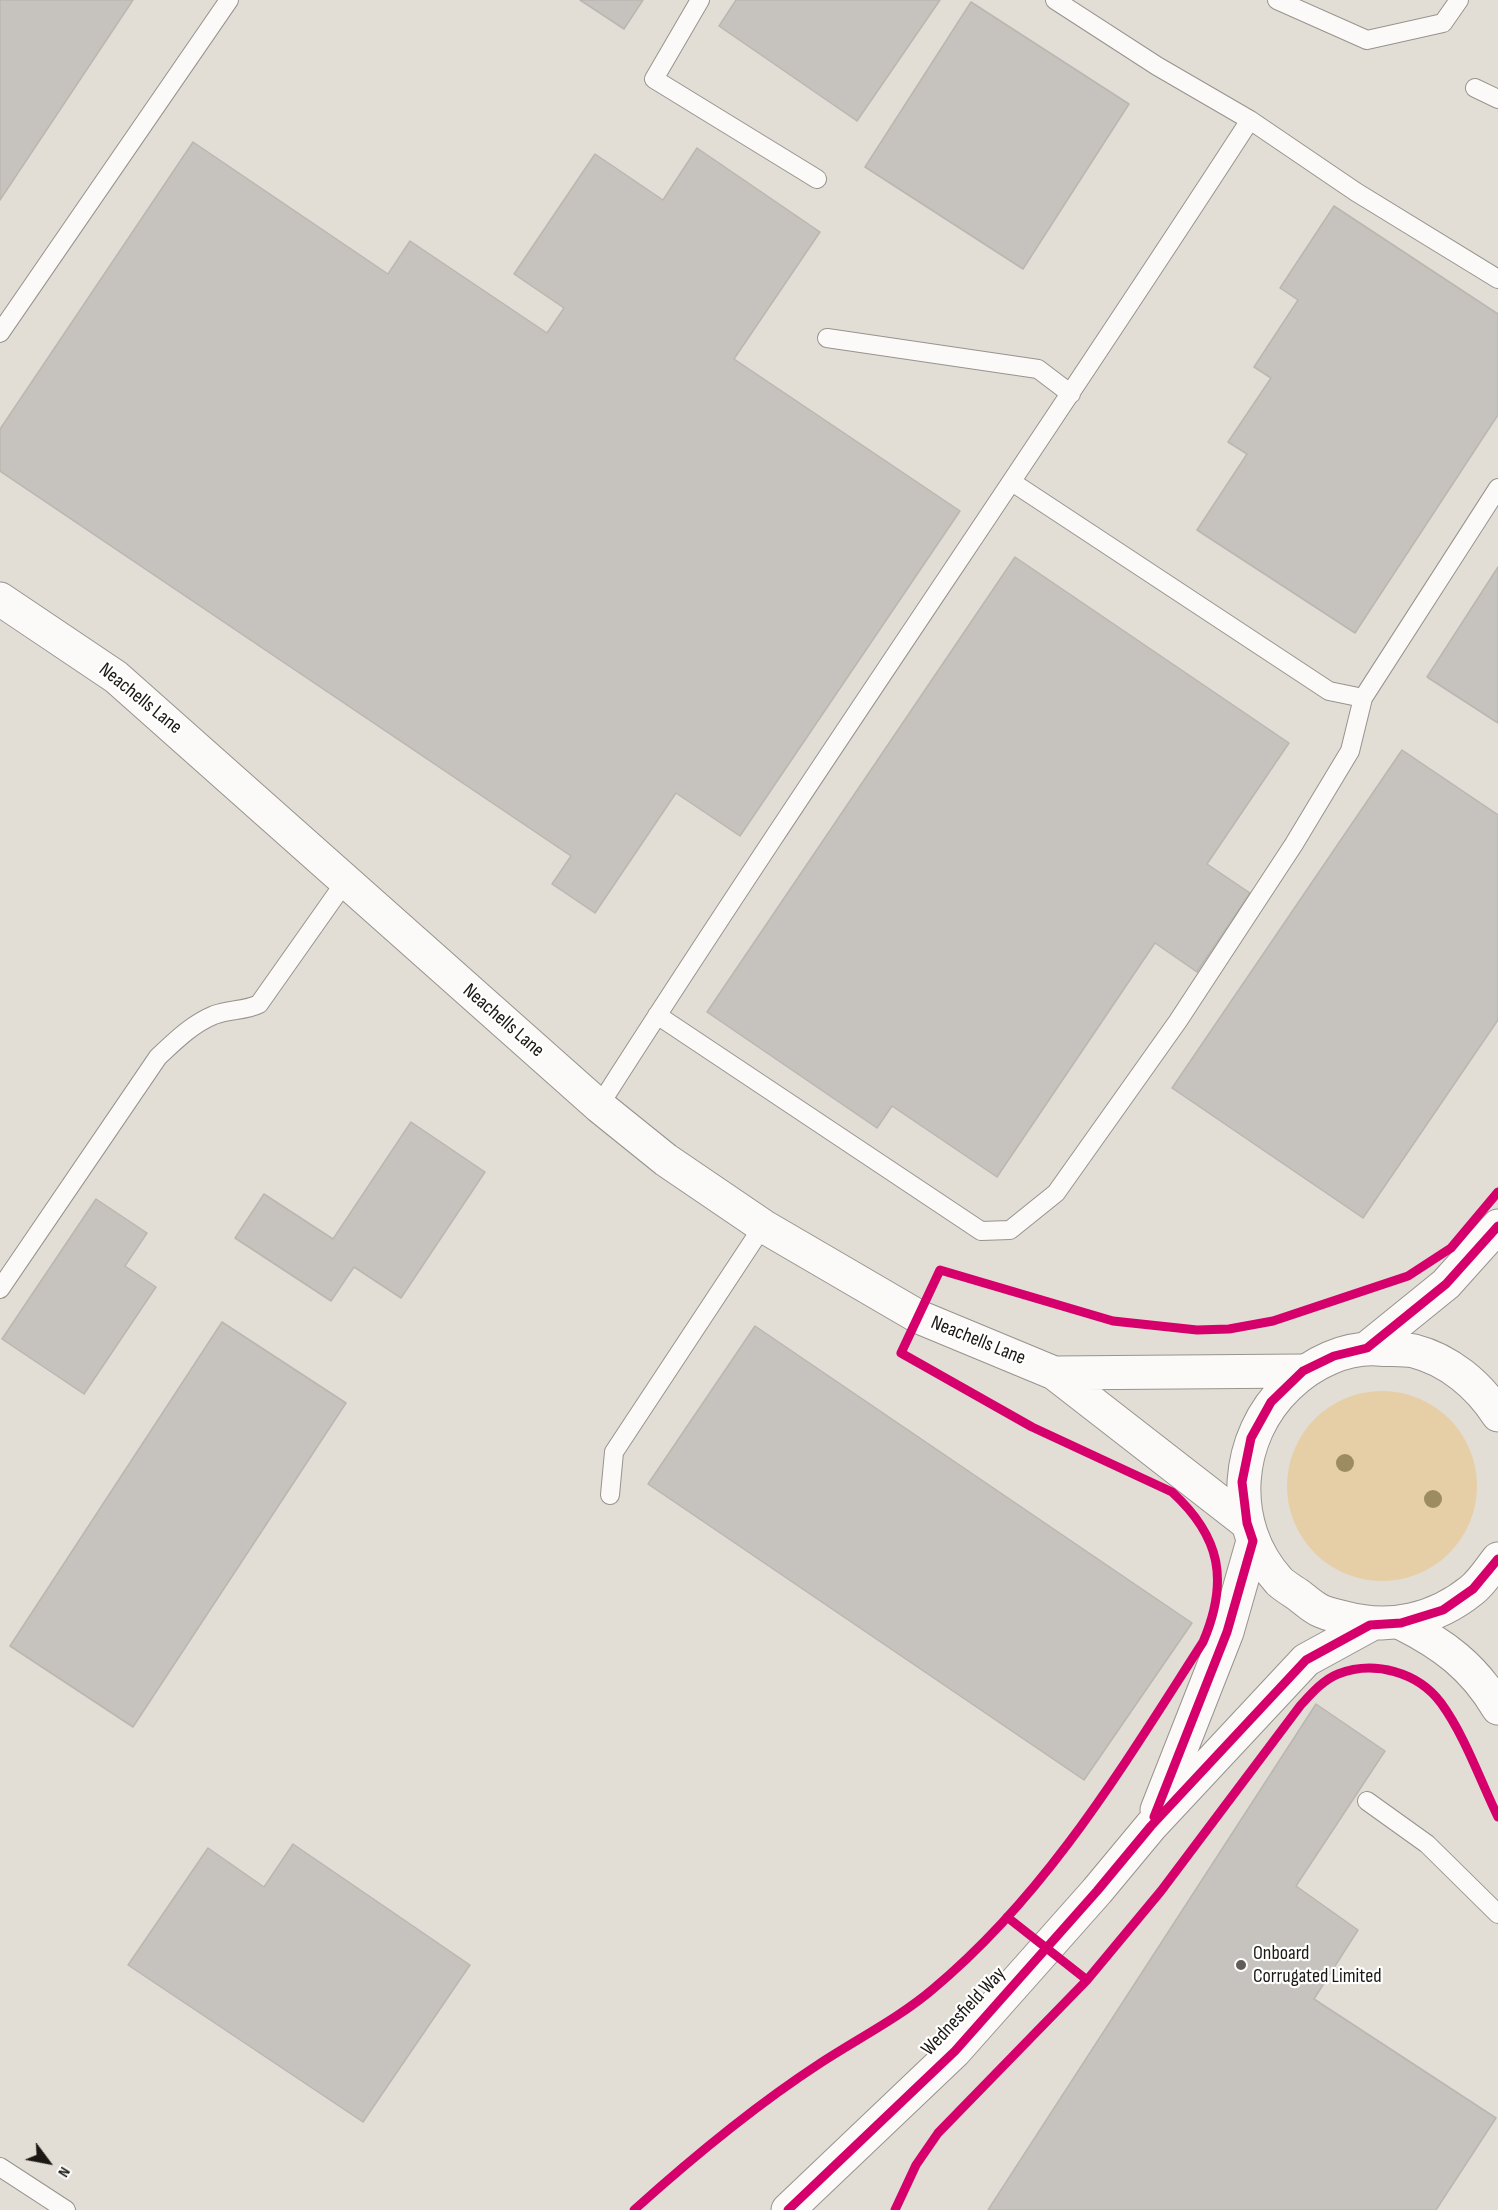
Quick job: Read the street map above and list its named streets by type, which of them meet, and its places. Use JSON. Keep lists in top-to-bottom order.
{
  "streets": {
    "main road": ["Neachells Lane", "Wednesfield Way"]
  },
  "crossings": [
    ["Neachells Lane", "Wednesfield Way"]
  ],
  "places": ["Onboard Corrugated Limited"],
  "north": "bottom right"
}
